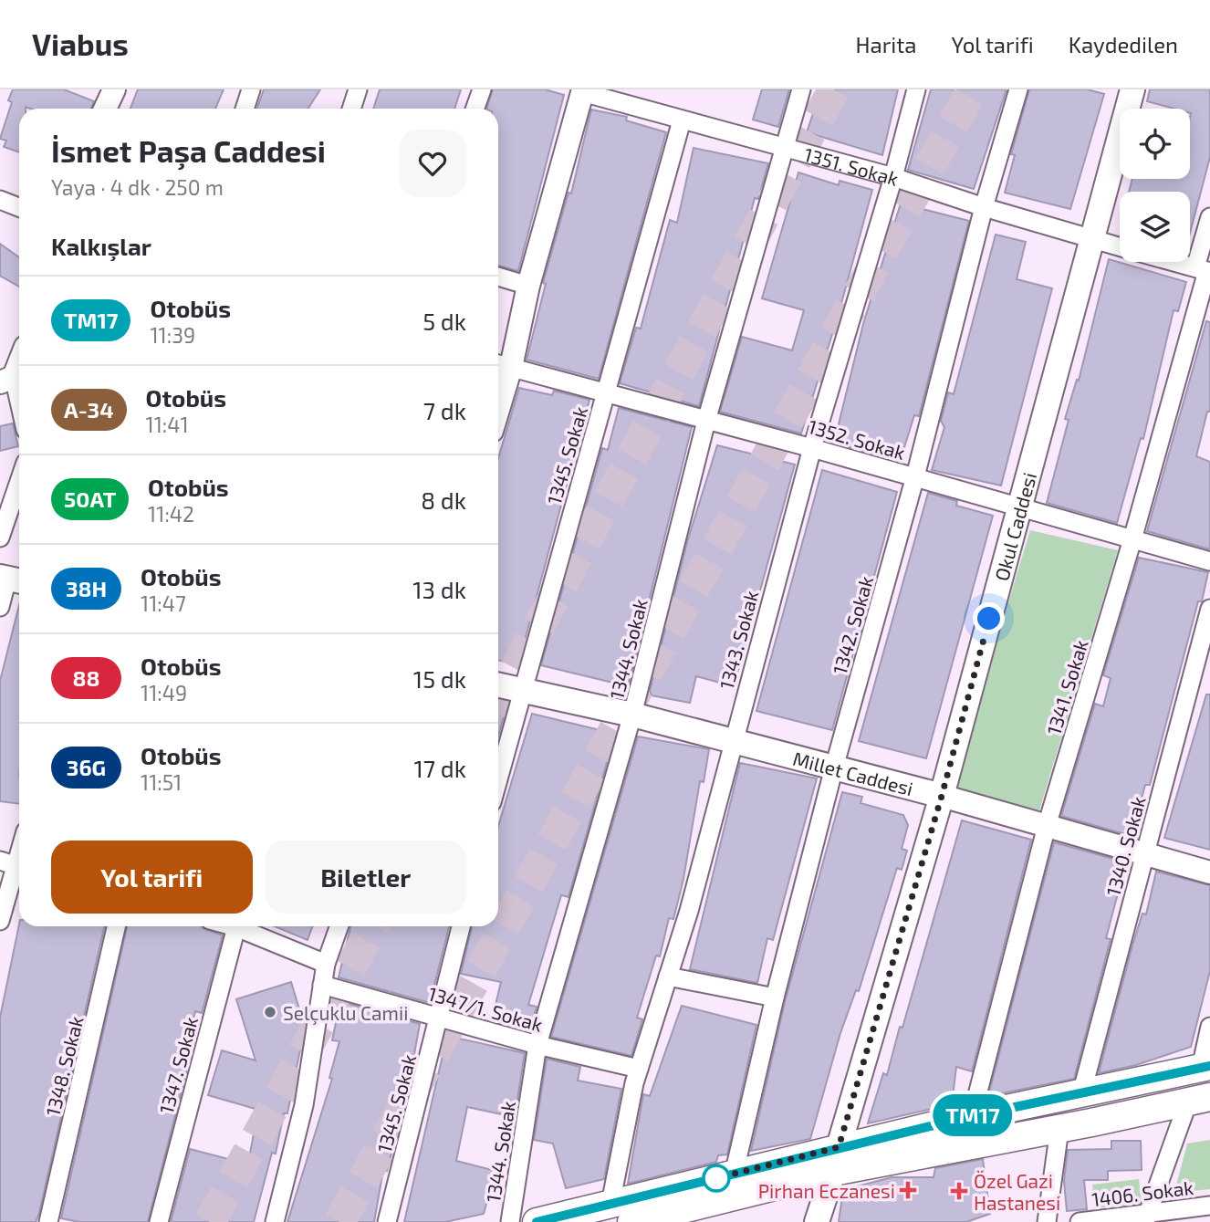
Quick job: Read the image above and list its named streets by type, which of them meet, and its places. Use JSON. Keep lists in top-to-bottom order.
{
  "streets": {
    "main road": ["Okul Caddesi", "Millet Caddesi"],
    "street": [
      "1351. Sokak",
      "1352. Sokak",
      "1345. Sokak",
      "1342. Sokak",
      "1343. Sokak",
      "1344. Sokak",
      "1341. Sokak",
      "1340. Sokak",
      "1347/1. Sokak",
      "1347. Sokak",
      "1348. Sokak",
      "1406. Sokak"
    ]
  },
  "crossings": [
    ["1351. Sokak", "1345. Sokak"],
    ["1351. Sokak", "Okul Caddesi"],
    ["1351. Sokak", "1342. Sokak"],
    ["1351. Sokak", "1343. Sokak"],
    ["1351. Sokak", "1344. Sokak"],
    ["1351. Sokak", "1341. Sokak"],
    ["1352. Sokak", "1345. Sokak"],
    ["1352. Sokak", "Okul Caddesi"],
    ["1352. Sokak", "1342. Sokak"],
    ["1352. Sokak", "1343. Sokak"],
    ["1352. Sokak", "1344. Sokak"],
    ["1352. Sokak", "1341. Sokak"],
    ["1345. Sokak", "Millet Caddesi"],
    ["1345. Sokak", "1347/1. Sokak"],
    ["Okul Caddesi", "Millet Caddesi"],
    ["1342. Sokak", "Millet Caddesi"],
    ["1343. Sokak", "Millet Caddesi"],
    ["1343. Sokak", "1347/1. Sokak"],
    ["1344. Sokak", "Millet Caddesi"],
    ["1344. Sokak", "1347/1. Sokak"],
    ["1341. Sokak", "Millet Caddesi"],
    ["Millet Caddesi", "1340. Sokak"]
  ],
  "places": {
    "other": ["Selçuklu Camii"],
    "health": ["Pirhan Eczanesi", "Özel Gazi Hastanesi"]
  },
  "lines": ["bus line TM17"],
  "page": {
    "header": "Viabus",
    "nav": ["Harita", "Yol tarifi", "Kaydedilen"],
    "on_map": "TM17",
    "heading": [
      ["İsmet Paşa Caddesi", "Yaya · 4 dk · 250 m"],
      "Kalkışlar"
    ],
    "list": [
      {
        "mark": "TM17",
        "name": "Otobüs",
        "note": "11:39",
        "value": "5 dk"
      },
      {
        "mark": "A-34",
        "name": "Otobüs",
        "note": "11:41",
        "value": "7 dk"
      },
      {
        "mark": "50AT",
        "name": "Otobüs",
        "note": "11:42",
        "value": "8 dk"
      },
      {
        "mark": "38H",
        "name": "Otobüs",
        "note": "11:47",
        "value": "13 dk"
      },
      {
        "mark": "88",
        "name": "Otobüs",
        "note": "11:49",
        "value": "15 dk"
      },
      {
        "mark": "36G",
        "name": "Otobüs",
        "note": "11:51",
        "value": "17 dk"
      }
    ],
    "buttons": ["Yol tarifi", "Biletler"]
  }
}
